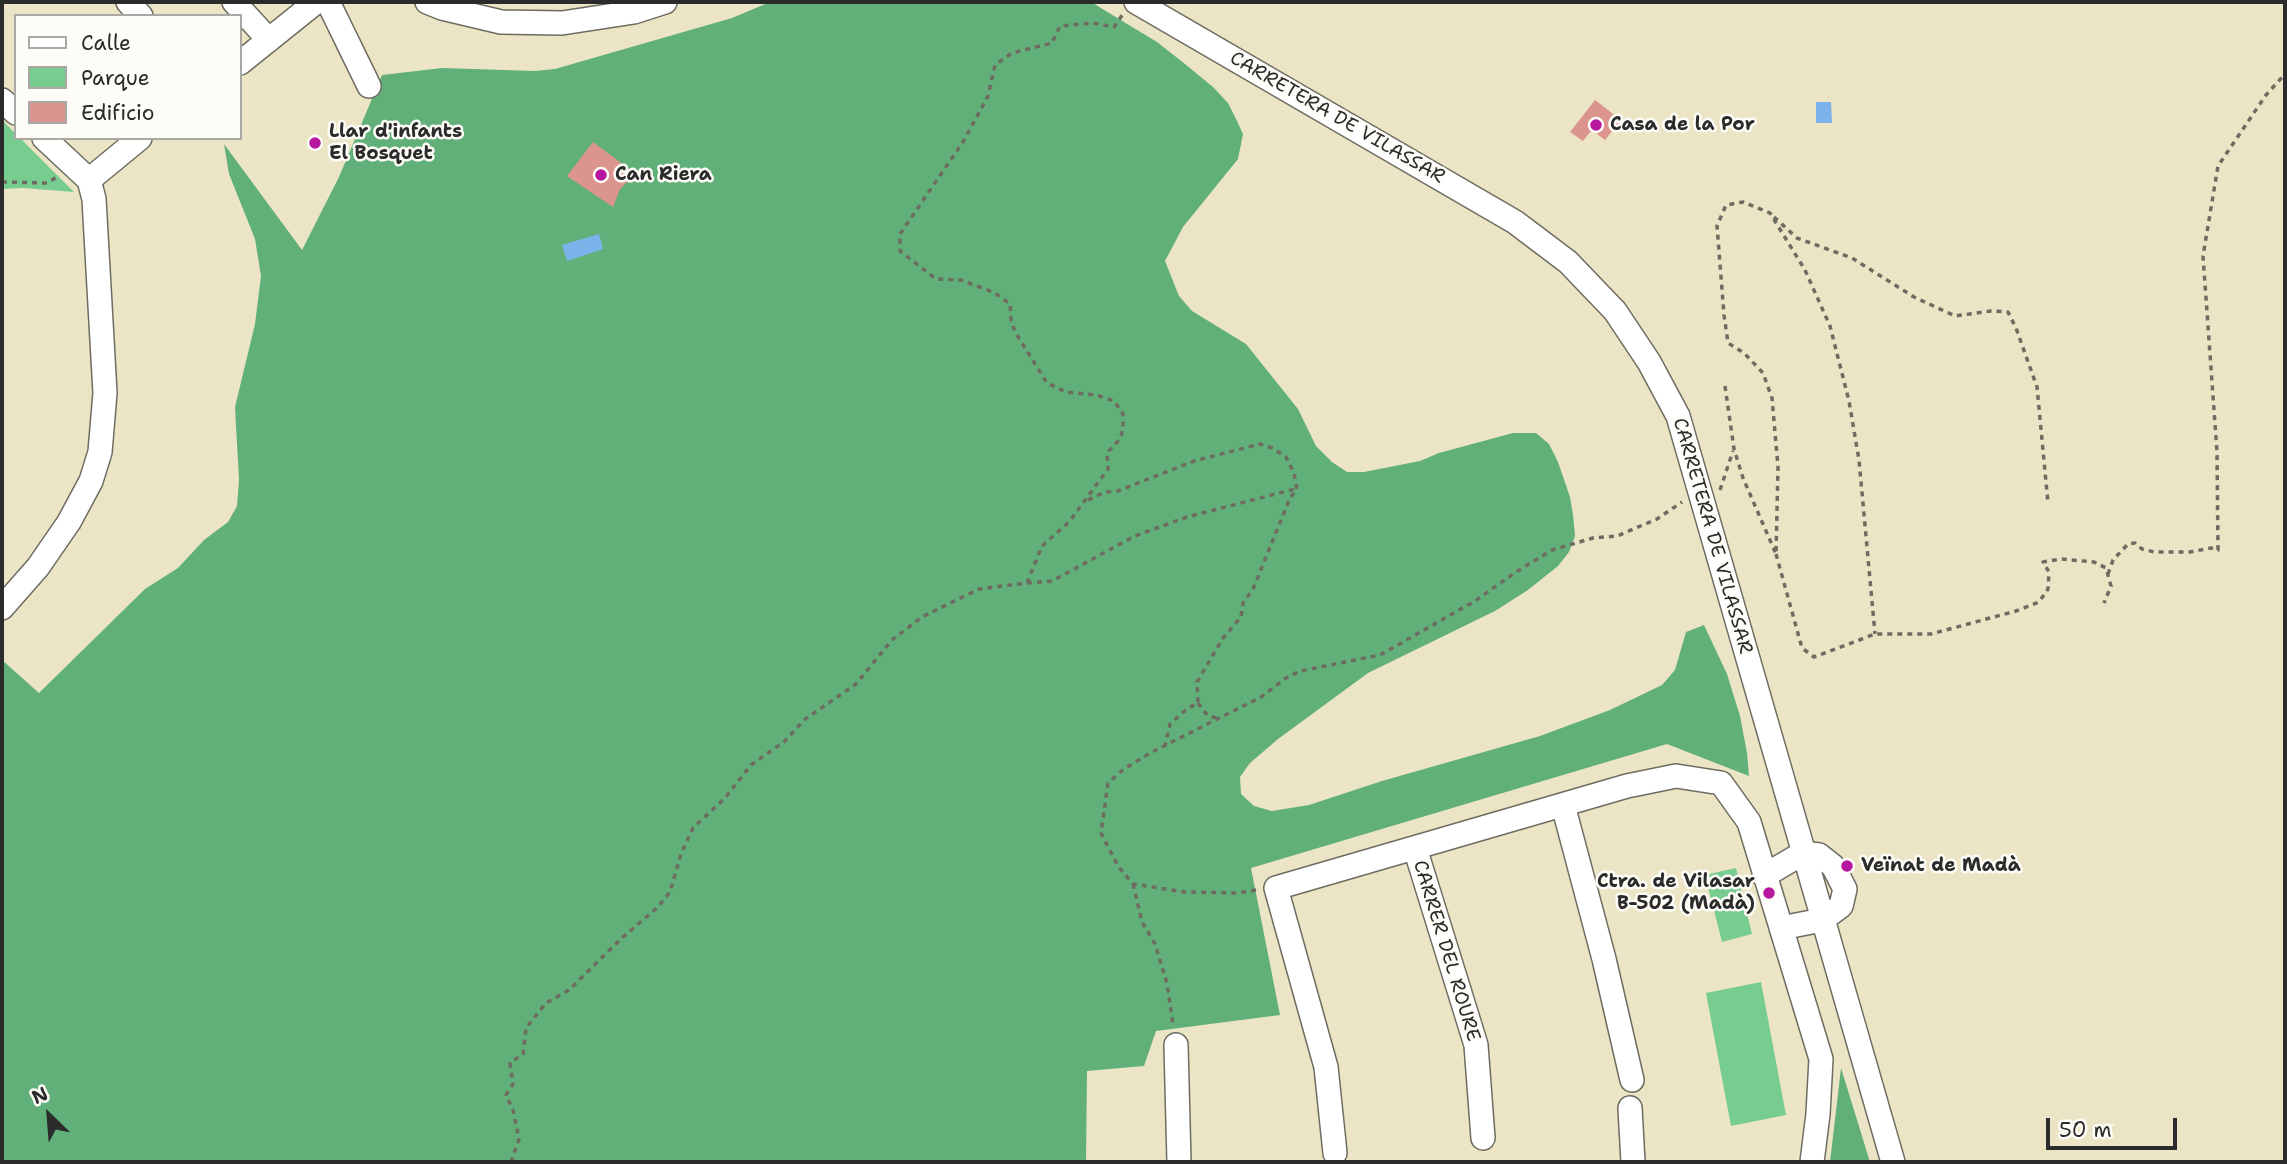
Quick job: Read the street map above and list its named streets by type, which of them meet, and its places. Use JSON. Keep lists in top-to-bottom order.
{
  "streets": {
    "street": ["CARRETERA DE VILASSAR", "CARRER DEL ROURE"]
  },
  "places": [
    "Casa de la Por",
    "Llar d'infants El Bosquet",
    "Can Riera",
    "Veïnat de Madà",
    "Ctra. de Vilasar B-502 (Madà)"
  ],
  "legend": ["Calle", "Parque", "Edificio"],
  "scale_bar": "50 m",
  "north": "top left"
}
